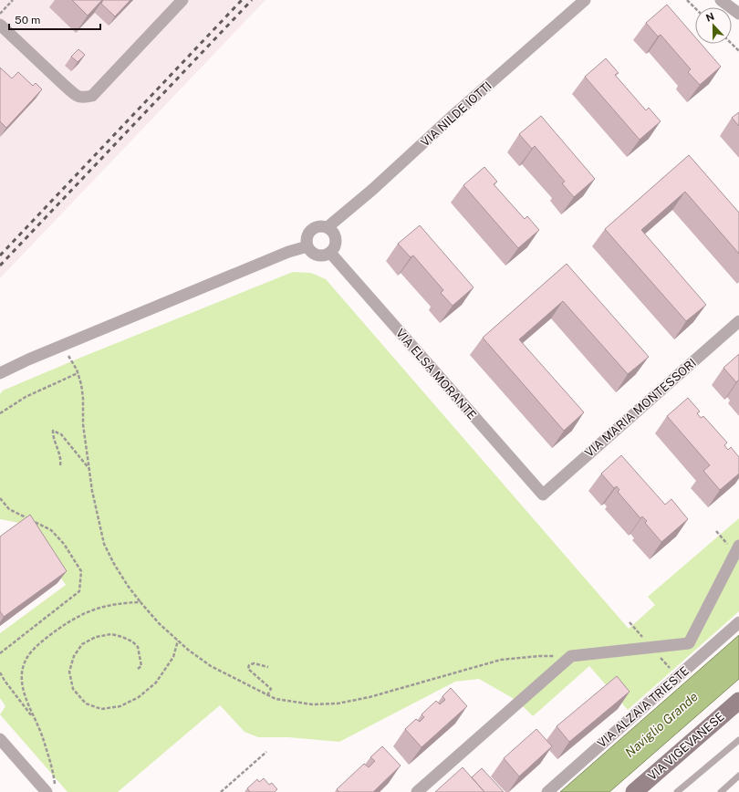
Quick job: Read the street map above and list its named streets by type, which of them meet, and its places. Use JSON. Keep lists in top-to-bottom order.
{
  "streets": {
    "main road": ["VIA VIGEVANESE"],
    "street": [
      "VIA NILDE IOTTI",
      "VIA ELSA MORANTE",
      "VIA MARIA MONTESSORI",
      "VIA ALZAIA TRIESTE"
    ]
  },
  "crossings": [
    ["VIA NILDE IOTTI", "VIA ELSA MORANTE"],
    ["VIA ELSA MORANTE", "VIA MARIA MONTESSORI"]
  ],
  "water": ["Naviglio Grande"],
  "scale_bar": "50 m",
  "north": "top"
}
